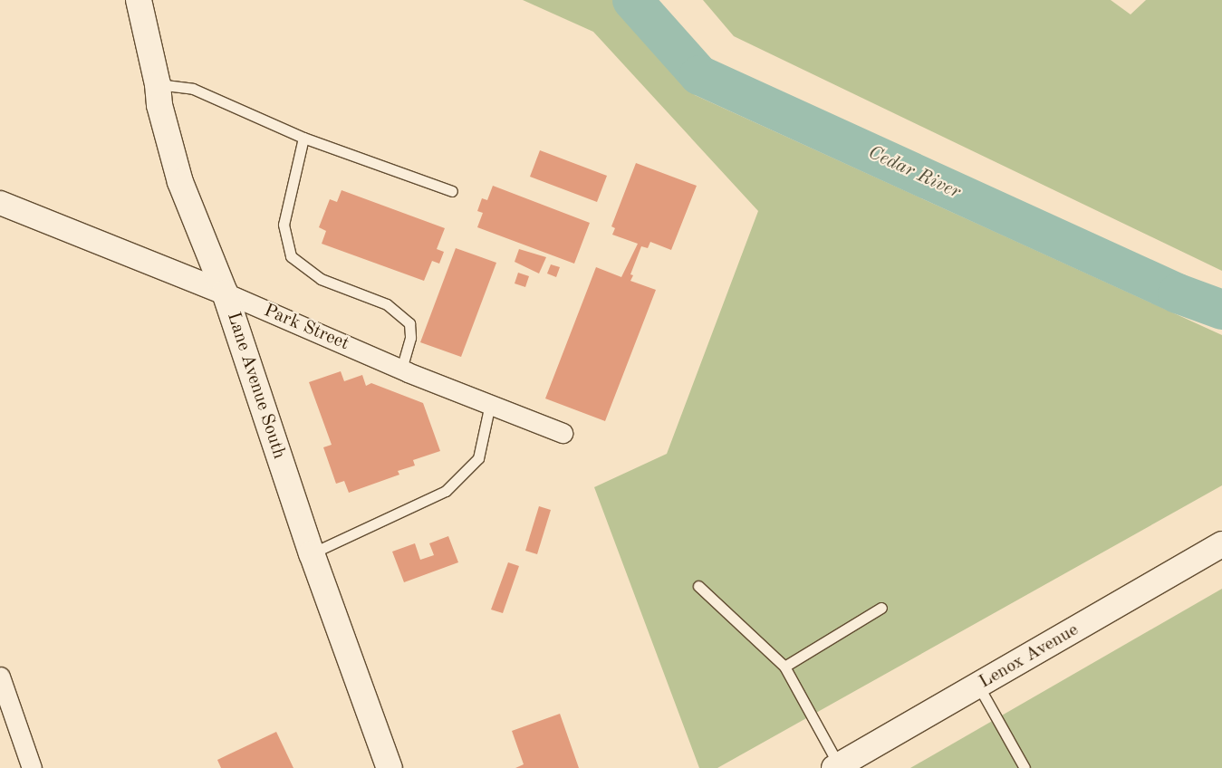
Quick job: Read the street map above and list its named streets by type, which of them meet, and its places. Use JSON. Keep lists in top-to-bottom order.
{
  "streets": {
    "main road": ["Lane Avenue South", "Lenox Avenue"],
    "street": ["Park Street"]
  },
  "crossings": [
    ["Park Street", "Lane Avenue South"]
  ],
  "water": ["Cedar River"]
}
